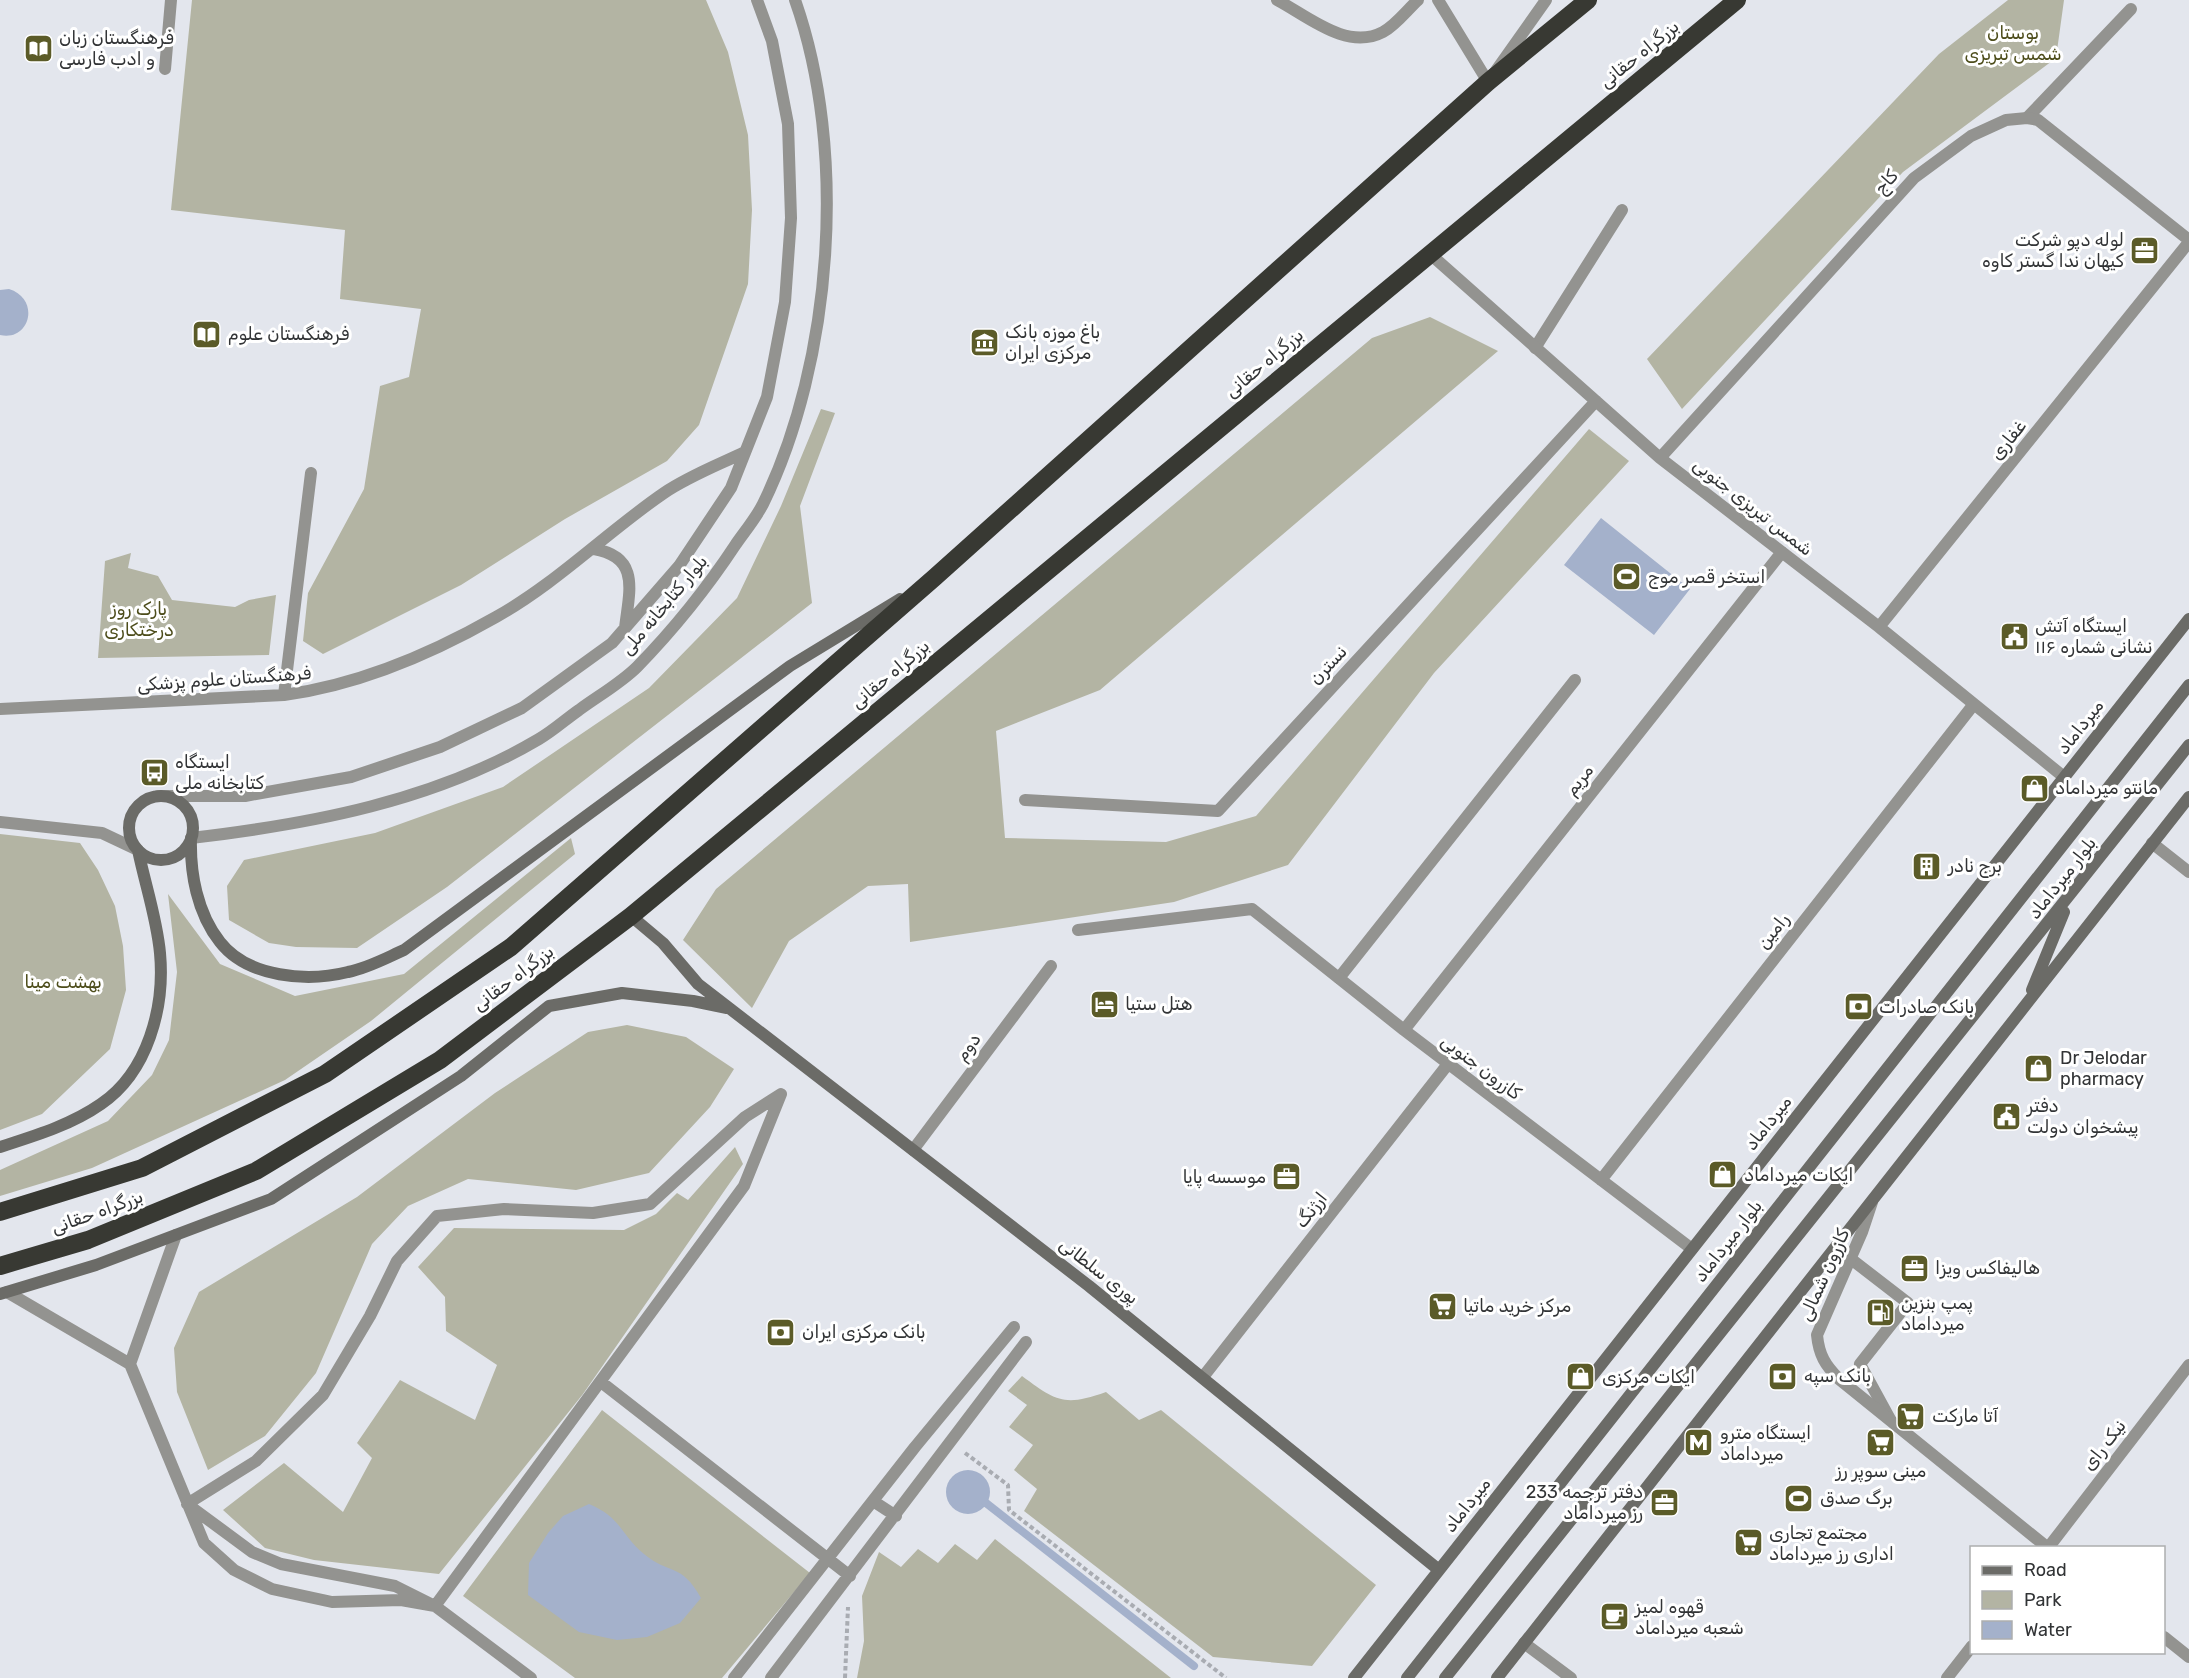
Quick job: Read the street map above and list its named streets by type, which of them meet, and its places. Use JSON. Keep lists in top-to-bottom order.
{
  "streets": {
    "highway": ["بزرگراه حقانی"],
    "main road": ["میرداماد", "بلوار میرداماد", "پوری سلطانی"],
    "street": [
      "کاج",
      "غفارى",
      "شمس تبریزی جنوبی",
      "بلوار کتابخانه ملی",
      "نسترن",
      "فرهنگستان علوم پزشکی",
      "مریم",
      "رامین",
      "دوم",
      "کازرون جنوبی",
      "ارژنگ",
      "کازرون شمالی",
      "نیک رای"
    ]
  },
  "crossings": [
    ["بزرگراه حقانی", "شمس تبریزی جنوبی"],
    ["بزرگراه حقانی", "پوری سلطانی"],
    ["کاج", "شمس تبریزی جنوبی"],
    ["غفارى", "شمس تبریزی جنوبی"],
    ["شمس تبریزی جنوبی", "نسترن"],
    ["شمس تبریزی جنوبی", "میرداماد"],
    ["شمس تبریزی جنوبی", "مریم"],
    ["شمس تبریزی جنوبی", "رامین"],
    ["بلوار کتابخانه ملی", "فرهنگستان علوم پزشکی"],
    ["میرداماد", "کازرون جنوبی"],
    ["میرداماد", "پوری سلطانی"],
    ["مریم", "کازرون جنوبی"],
    ["رامین", "کازرون جنوبی"],
    ["دوم", "پوری سلطانی"],
    ["کازرون جنوبی", "ارژنگ"],
    ["ارژنگ", "پوری سلطانی"]
  ],
  "parks": ["بوستان شمس تبریزی", "پارک روز درختکاری", "بهشت مينا"],
  "places": {
    "library": ["فرهنگستان زبان و ادب فارسی", "فرهنگستان علوم"],
    "office": [
      "لوله دپو شرکت کیهان ندا گستر کاوه",
      "موسسه پایا",
      "هالیفاکس ویزا",
      "دفتر ترجمه 233 رز میرداماد"
    ],
    "museum": ["باغ موزه بانک مرکزی ایران"],
    "sports": ["استخر قصر موج", "برگ صدق"],
    "public building": ["ایستگاه آتش نشانی شماره ۱۱۶", "دفتر پیشخوان دولت"],
    "bus stop": ["ایستگاه کتابخانه ملی"],
    "shop": [
      "مانتو میرداماد",
      "Dr Jelodar pharmacy",
      "ایکات میرداماد",
      "ایکات مرکزی"
    ],
    "building": ["برج نادر"],
    "hotel": ["هتل ستیا"],
    "bank": ["بانک صادرات", "بانک مرکزی ایران", "بانک سپه"],
    "supermarket": [
      "مرکز خرید ماتیا",
      "آتا مارکت",
      "مینی سوپر رز",
      "مجتمع تجاری اداری رز میرداماد"
    ],
    "fuel station": ["پمپ بنزین میرداماد"],
    "metro station": ["ایستگاه مترو میرداماد"],
    "cafe": ["قهوه لمیز شعبه میرداماد"]
  },
  "legend": ["Road", "Park", "Water"]
}
